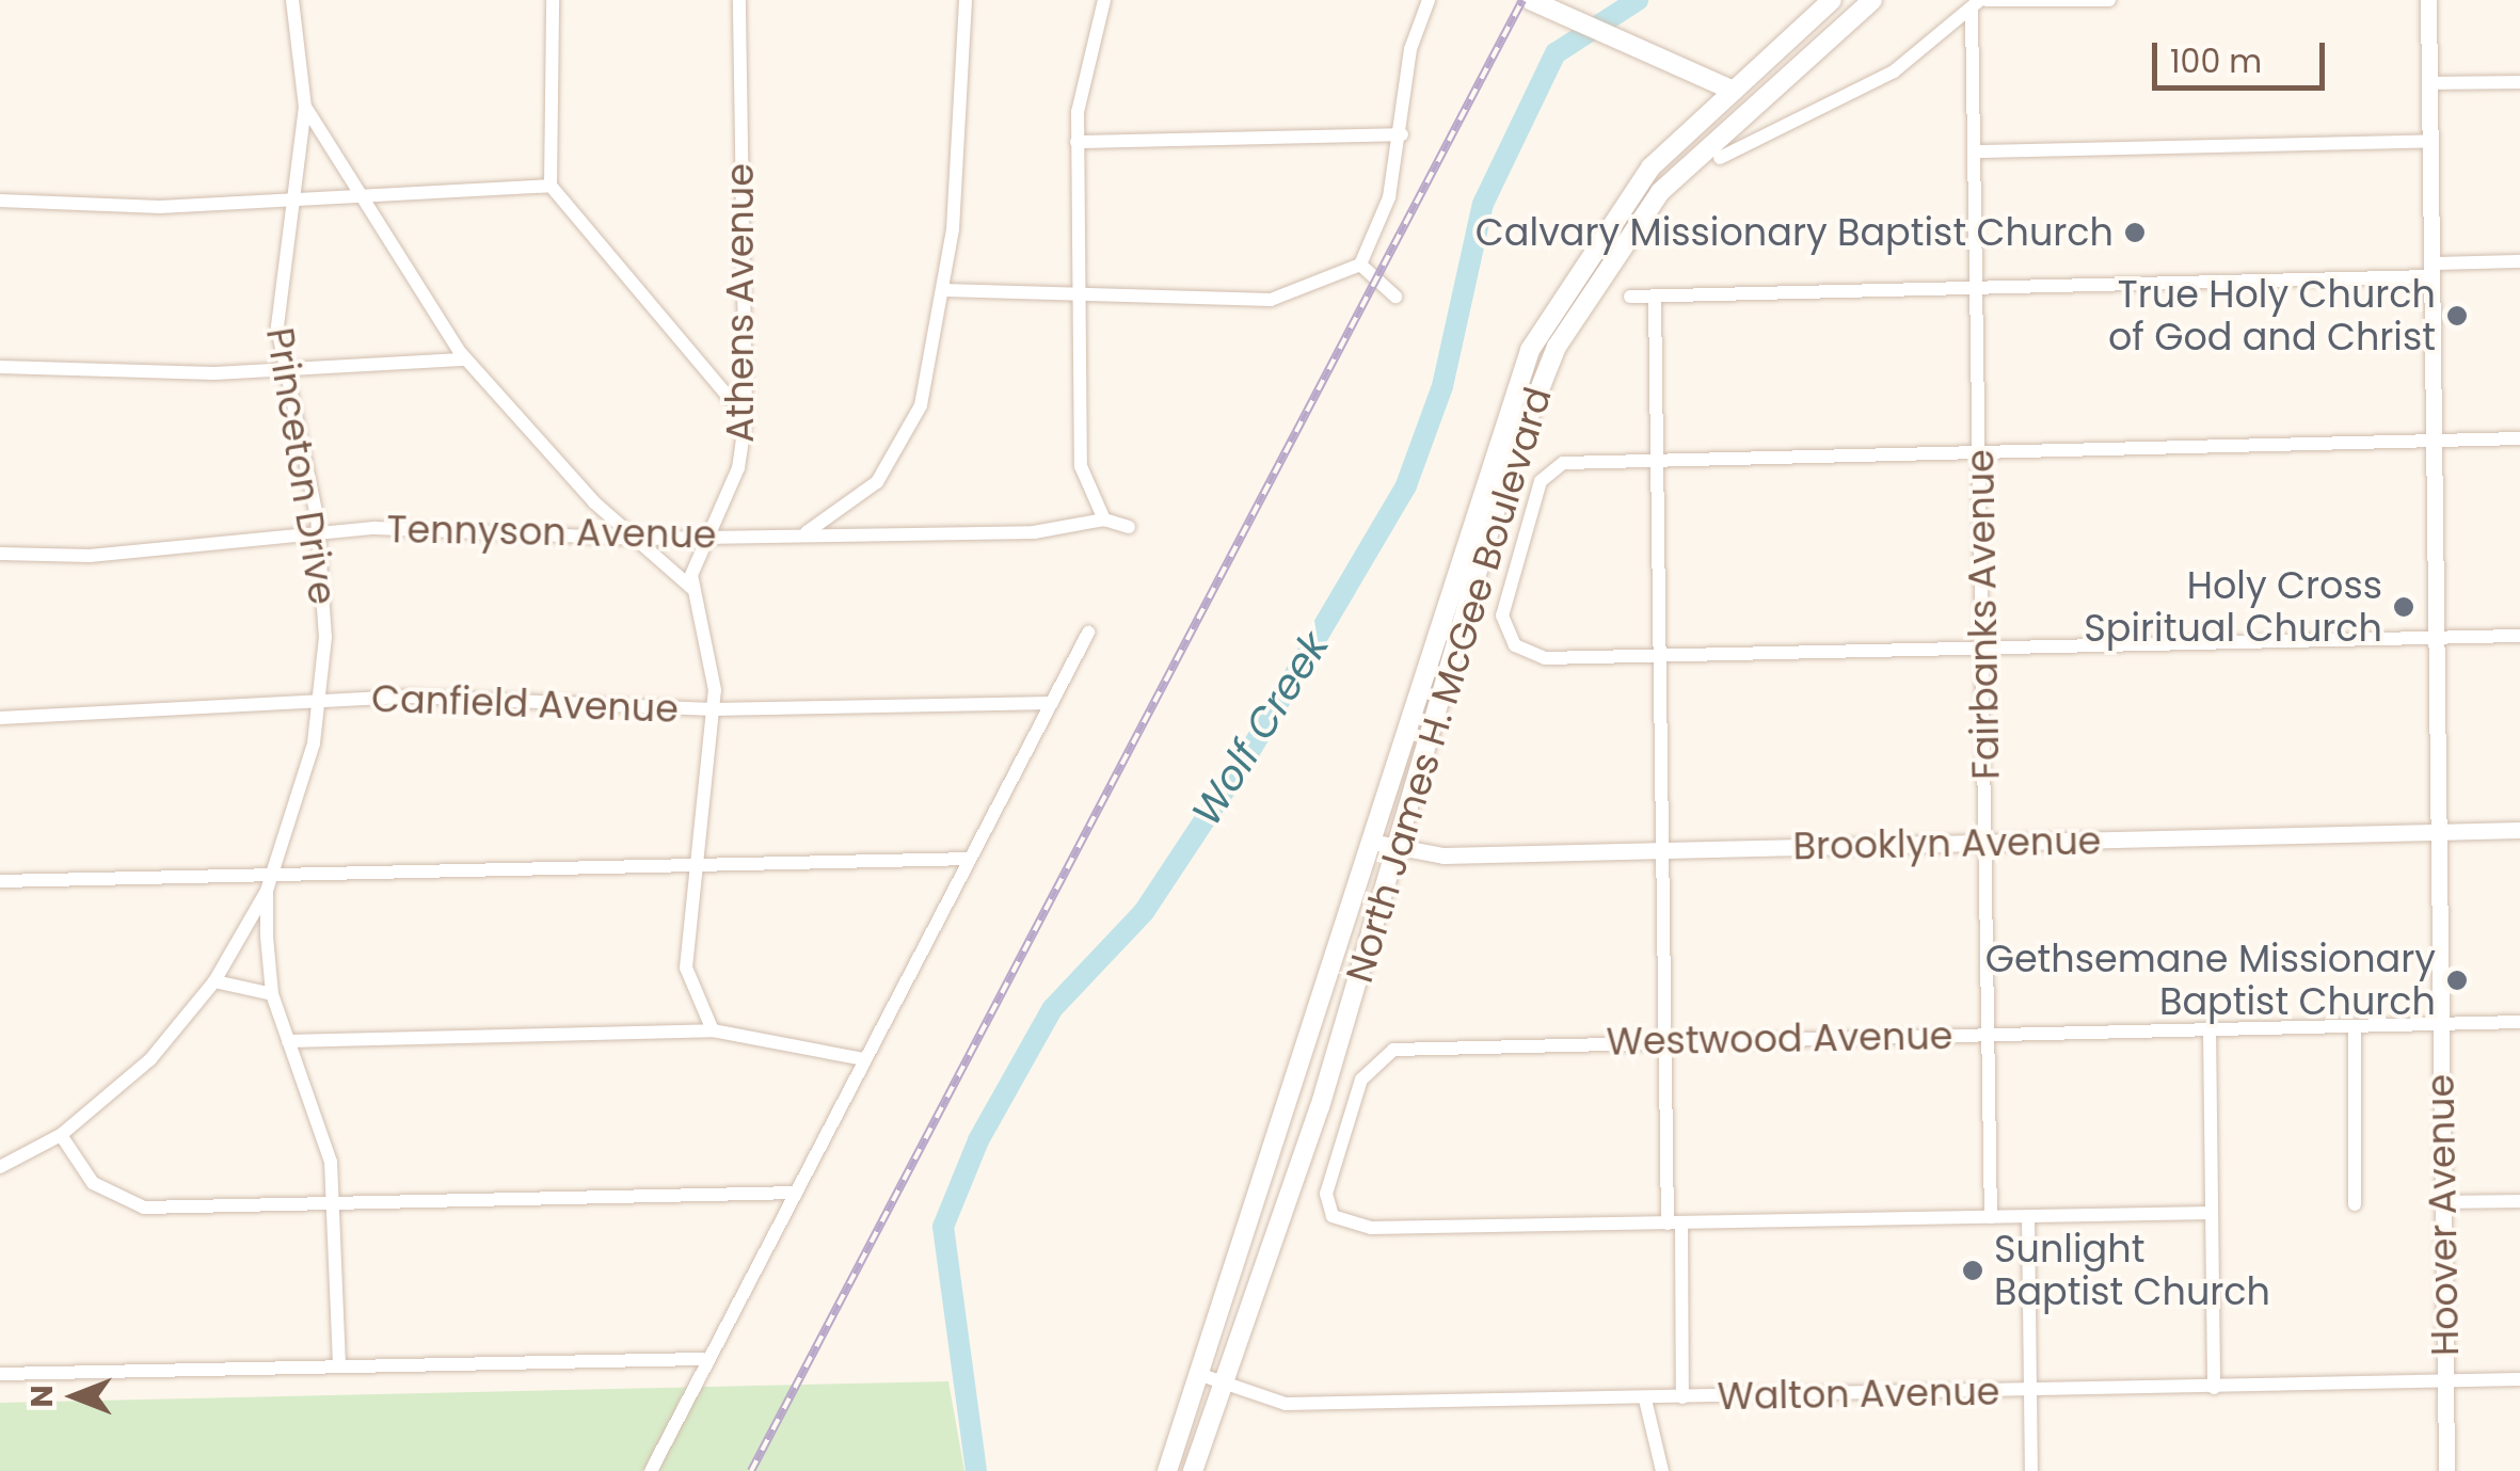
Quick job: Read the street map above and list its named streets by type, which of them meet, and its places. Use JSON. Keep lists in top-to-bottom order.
{
  "streets": {
    "main road": ["North James H. McGee Boulevard"],
    "street": [
      "Athens Avenue",
      "Princeton Drive",
      "Tennyson Avenue",
      "Fairbanks Avenue",
      "Canfield Avenue",
      "Brooklyn Avenue",
      "Westwood Avenue",
      "Hoover Avenue",
      "Walton Avenue"
    ]
  },
  "crossings": [
    ["Athens Avenue", "Tennyson Avenue"],
    ["Athens Avenue", "Canfield Avenue"],
    ["Princeton Drive", "Tennyson Avenue"],
    ["Princeton Drive", "Canfield Avenue"],
    ["Fairbanks Avenue", "Brooklyn Avenue"],
    ["Fairbanks Avenue", "Westwood Avenue"],
    ["North James H. McGee Boulevard", "Brooklyn Avenue"],
    ["North James H. McGee Boulevard", "Walton Avenue"],
    ["Brooklyn Avenue", "Hoover Avenue"],
    ["Westwood Avenue", "Hoover Avenue"],
    ["Hoover Avenue", "Walton Avenue"]
  ],
  "water": ["Wolf Creek"],
  "places": [
    "Calvary Missionary Baptist Church",
    "True Holy Church of God and Christ",
    "Holy Cross Spiritual Church",
    "Gethsemane Missionary Baptist Church",
    "Sunlight Baptist Church"
  ],
  "scale_bar": "100 m",
  "north": "left"
}
